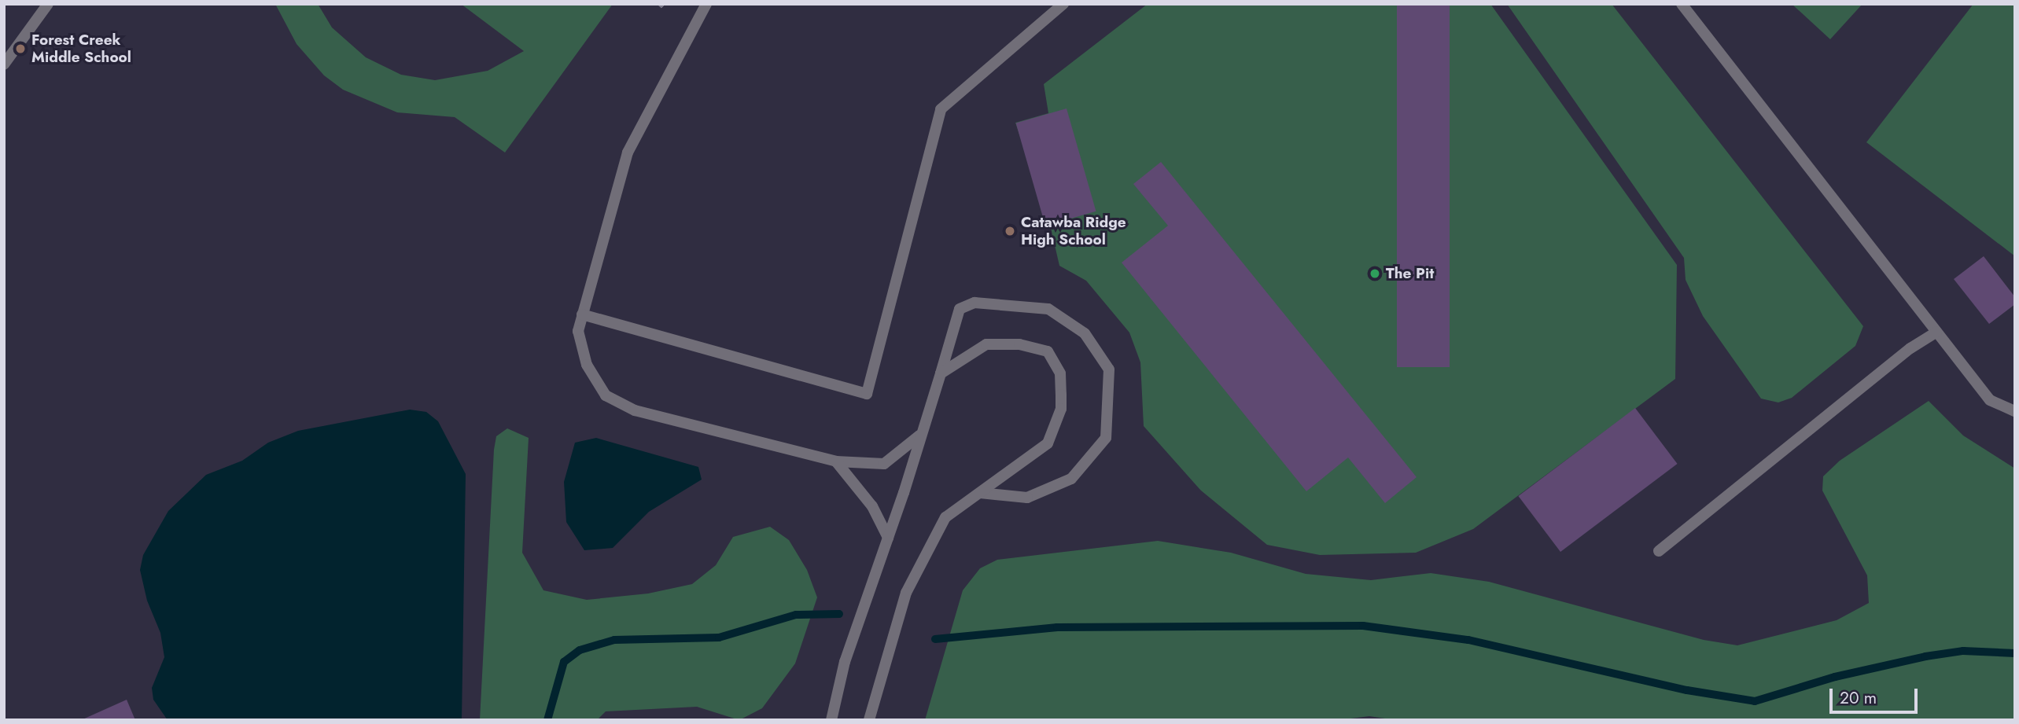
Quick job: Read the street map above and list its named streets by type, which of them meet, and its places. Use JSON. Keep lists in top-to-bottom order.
{
  "places": ["Forest Creek Middle School", "Catawba Ridge High School", "The Pit"],
  "scale_bar": "20 m"
}
